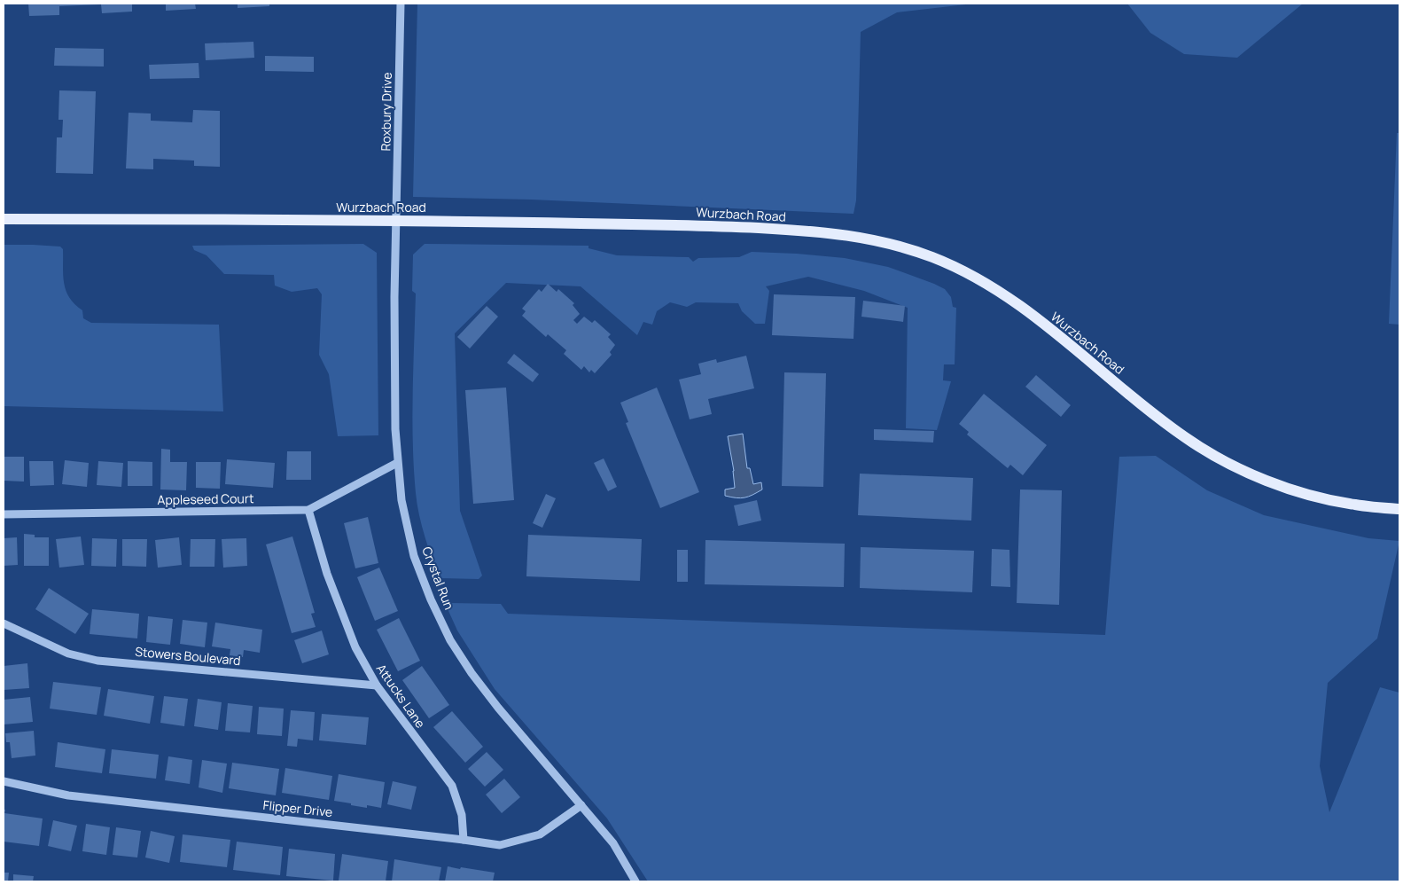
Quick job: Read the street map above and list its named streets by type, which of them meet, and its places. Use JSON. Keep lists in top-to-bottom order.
{
  "streets": {
    "main road": ["Wurzbach Road"],
    "street": [
      "Roxbury Drive",
      "Appleseed Court",
      "Crystal Run",
      "Stowers Boulevard",
      "Attucks Lane",
      "Flipper Drive"
    ]
  },
  "crossings": [
    ["Roxbury Drive", "Wurzbach Road"],
    ["Roxbury Drive", "Crystal Run"],
    ["Wurzbach Road", "Crystal Run"],
    ["Appleseed Court", "Crystal Run"],
    ["Appleseed Court", "Attucks Lane"],
    ["Crystal Run", "Flipper Drive"],
    ["Stowers Boulevard", "Attucks Lane"],
    ["Attucks Lane", "Flipper Drive"]
  ]
}
